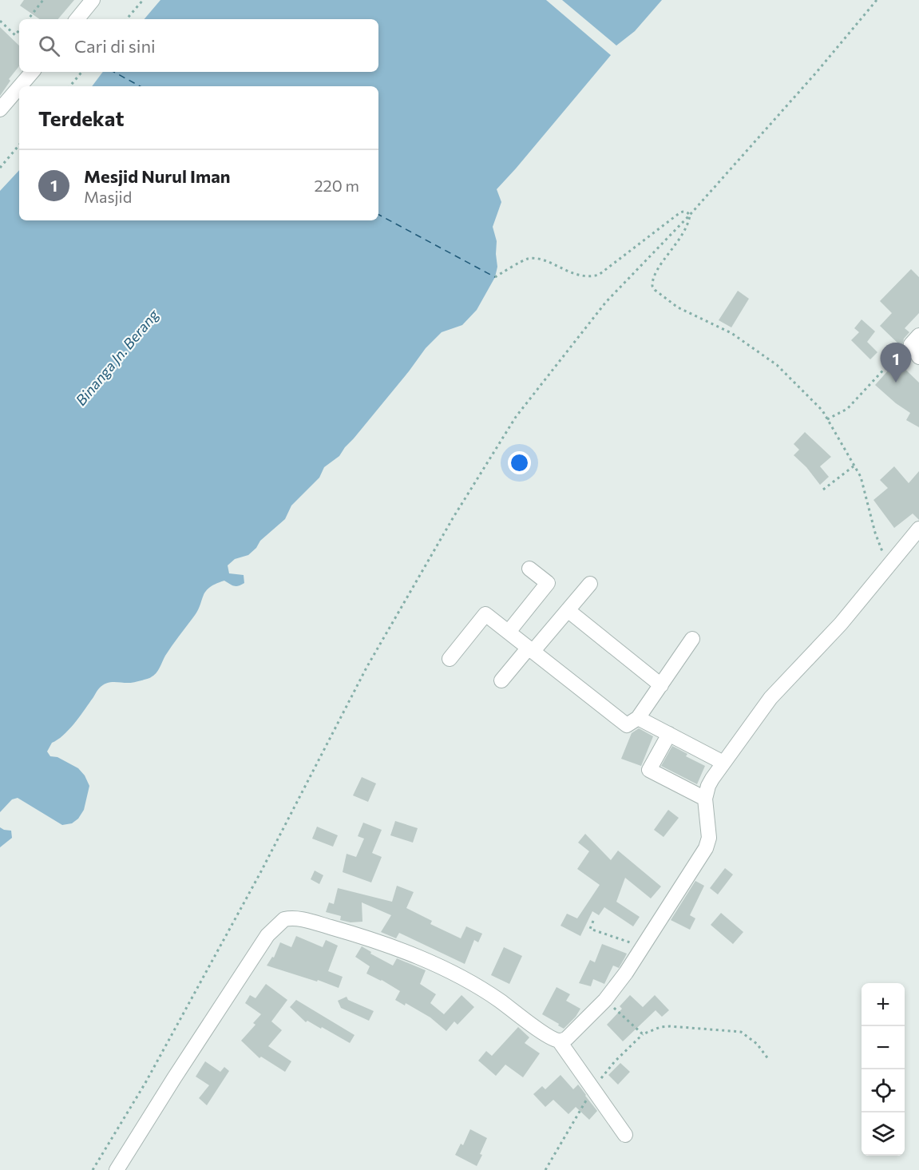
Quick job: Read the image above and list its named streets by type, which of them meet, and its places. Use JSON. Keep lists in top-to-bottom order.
{
  "water": ["Binanga Jn. Berang"],
  "page": {
    "search": "Cari di sini",
    "heading": "Terdekat",
    "list": [
      {
        "mark": "1",
        "name": "Mesjid Nurul Iman",
        "note": "Masjid",
        "value": "220 m"
      }
    ],
    "pins": "1",
    "map_buttons": ["+", "−"]
  }
}
